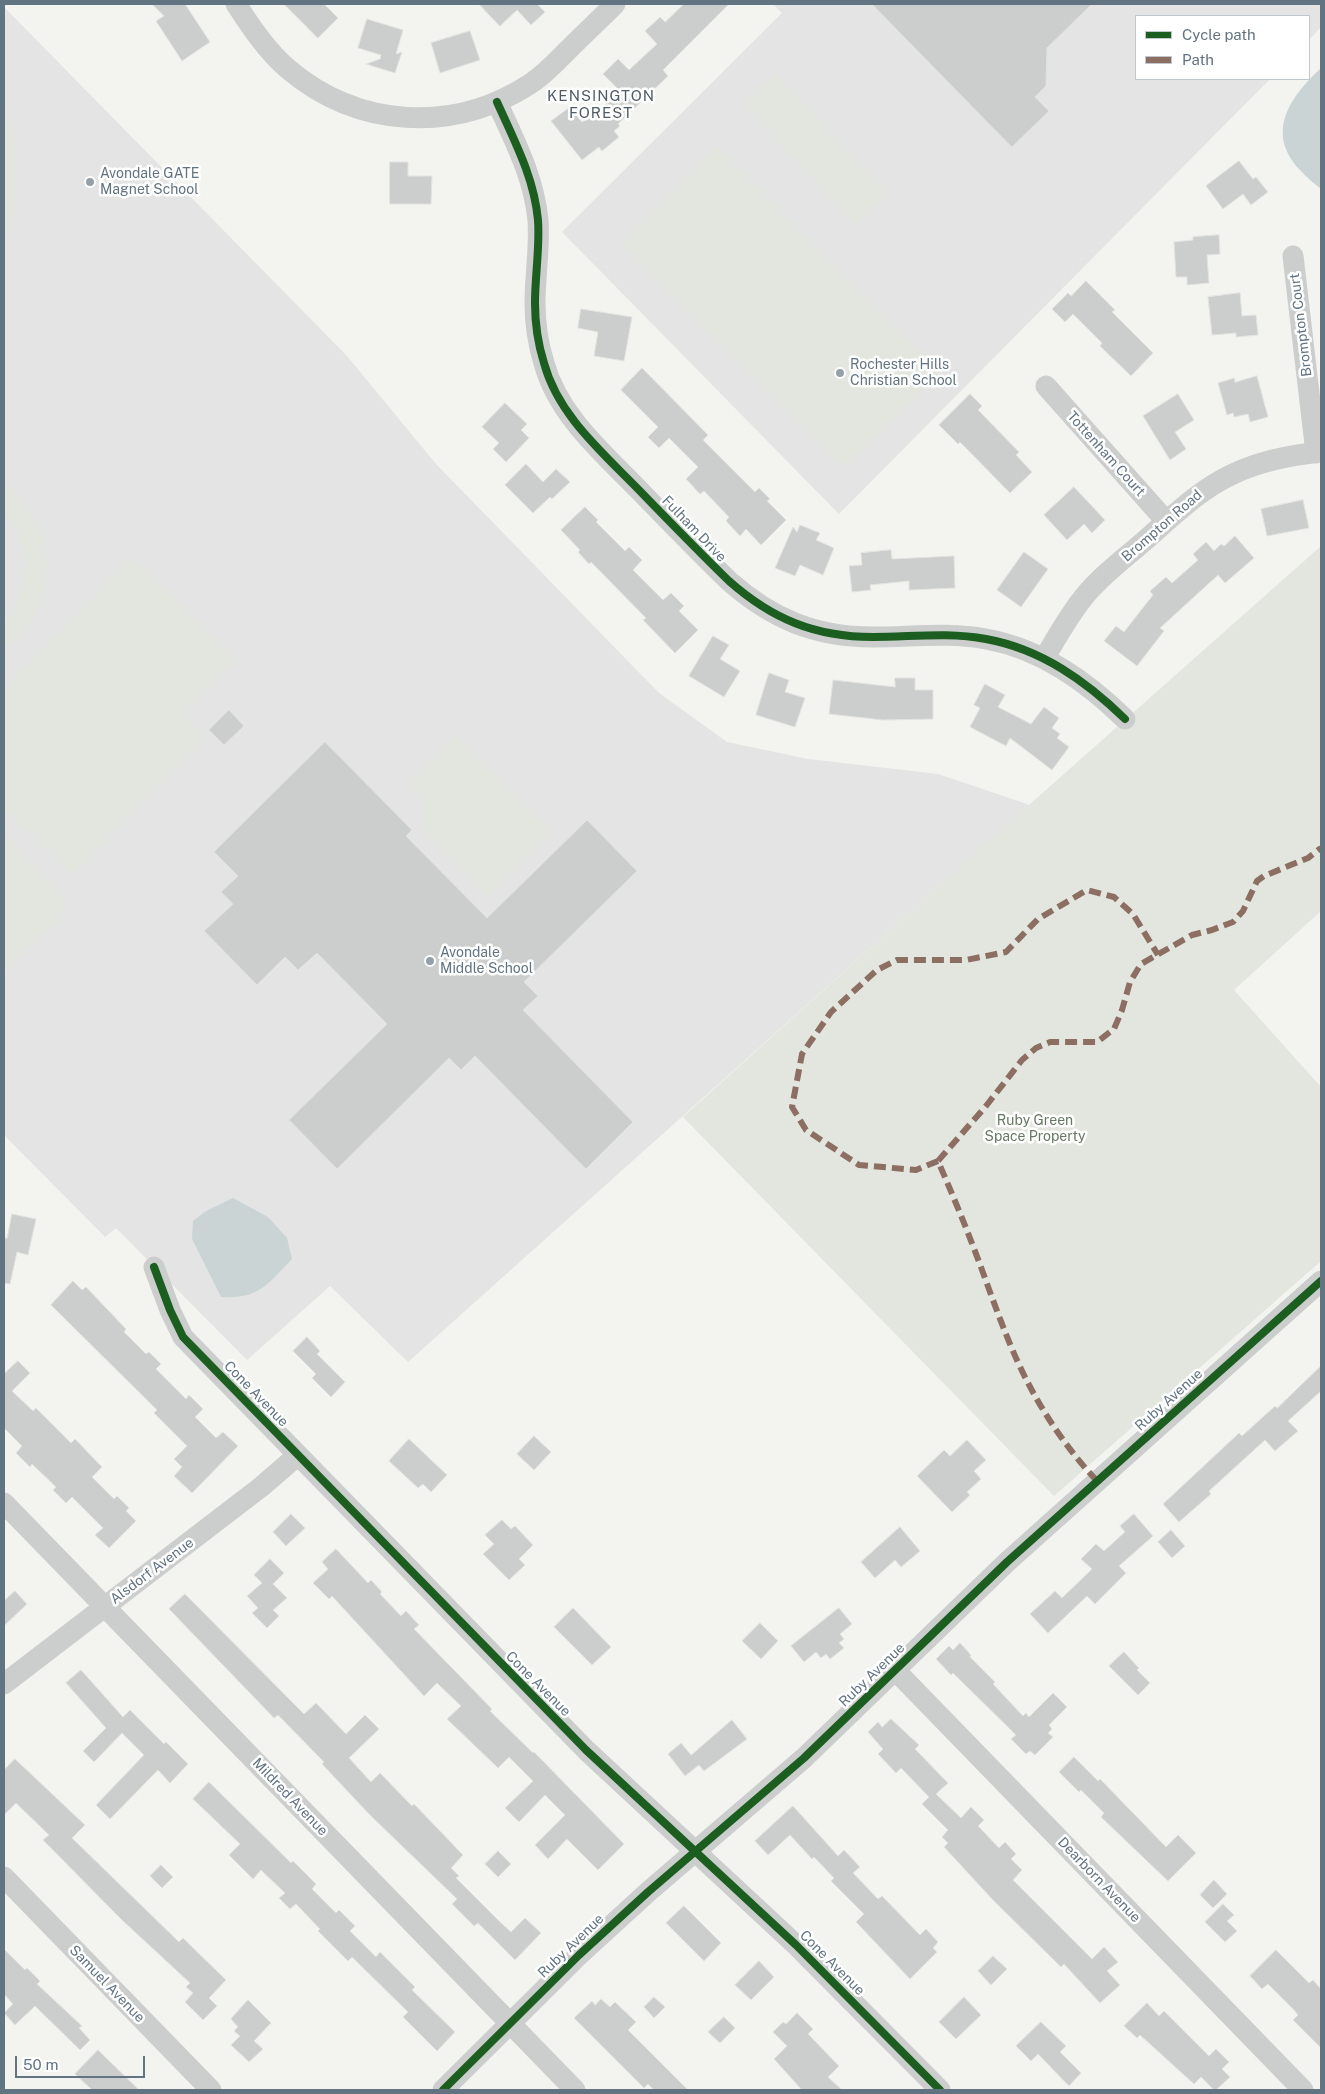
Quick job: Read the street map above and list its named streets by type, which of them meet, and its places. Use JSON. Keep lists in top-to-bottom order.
{
  "streets": {
    "street": [
      "Brompton Court",
      "Tottenham Court",
      "Brompton Road",
      "Fulham Drive",
      "Cone Avenue",
      "Ruby Avenue",
      "Alsdorf Avenue",
      "Mildred Avenue",
      "Dearborn Avenue",
      "Samuel Avenue"
    ]
  },
  "crossings": [
    ["Brompton Court", "Brompton Road"],
    ["Tottenham Court", "Brompton Road"],
    ["Brompton Road", "Fulham Drive"],
    ["Cone Avenue", "Ruby Avenue"],
    ["Cone Avenue", "Alsdorf Avenue"],
    ["Ruby Avenue", "Mildred Avenue"],
    ["Ruby Avenue", "Dearborn Avenue"],
    ["Alsdorf Avenue", "Mildred Avenue"]
  ],
  "districts": ["KENSINGTON FOREST"],
  "parks": ["Ruby Green Space Property"],
  "places": ["Avondale GATE Magnet School", "Rochester Hills Christian School", "Avondale Middle School"],
  "legend": ["Cycle path", "Path"],
  "scale_bar": "50 m"
}
